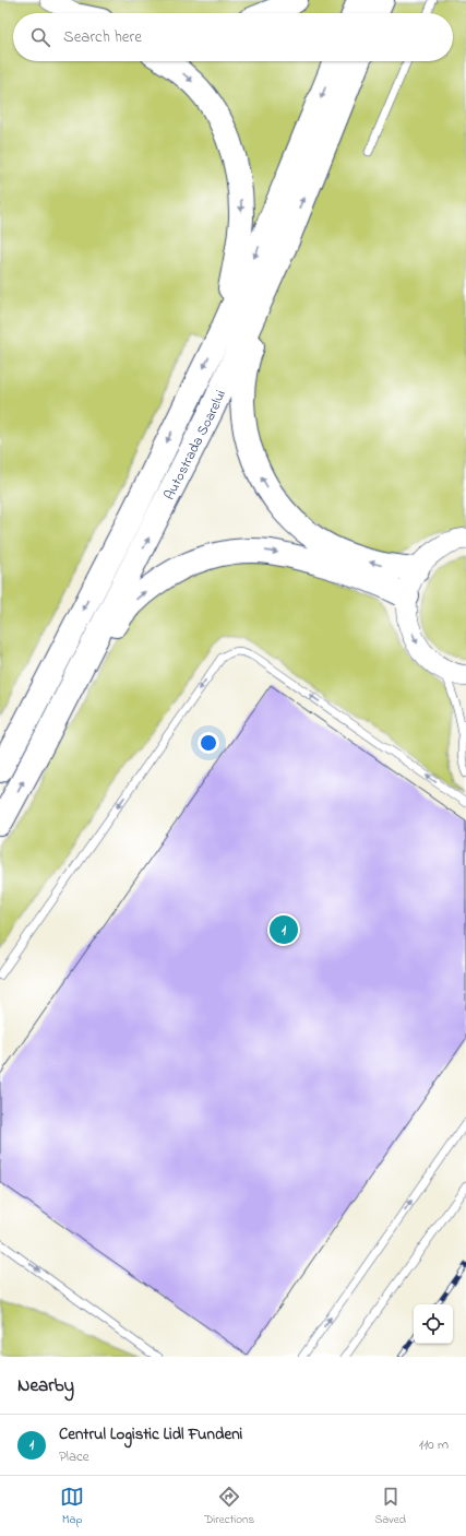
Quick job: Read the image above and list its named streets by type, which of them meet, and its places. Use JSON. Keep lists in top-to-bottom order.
{
  "streets": {
    "highway": ["Autostrada Soarelui"]
  },
  "page": {
    "search": "Search here",
    "pins": "1",
    "heading": "Nearby",
    "list": [
      {
        "mark": "1",
        "name": "Centrul Logistic Lidl Fundeni",
        "note": "Place",
        "value": "110 m"
      }
    ],
    "nav": ["Map", "Directions", "Saved"]
  }
}
